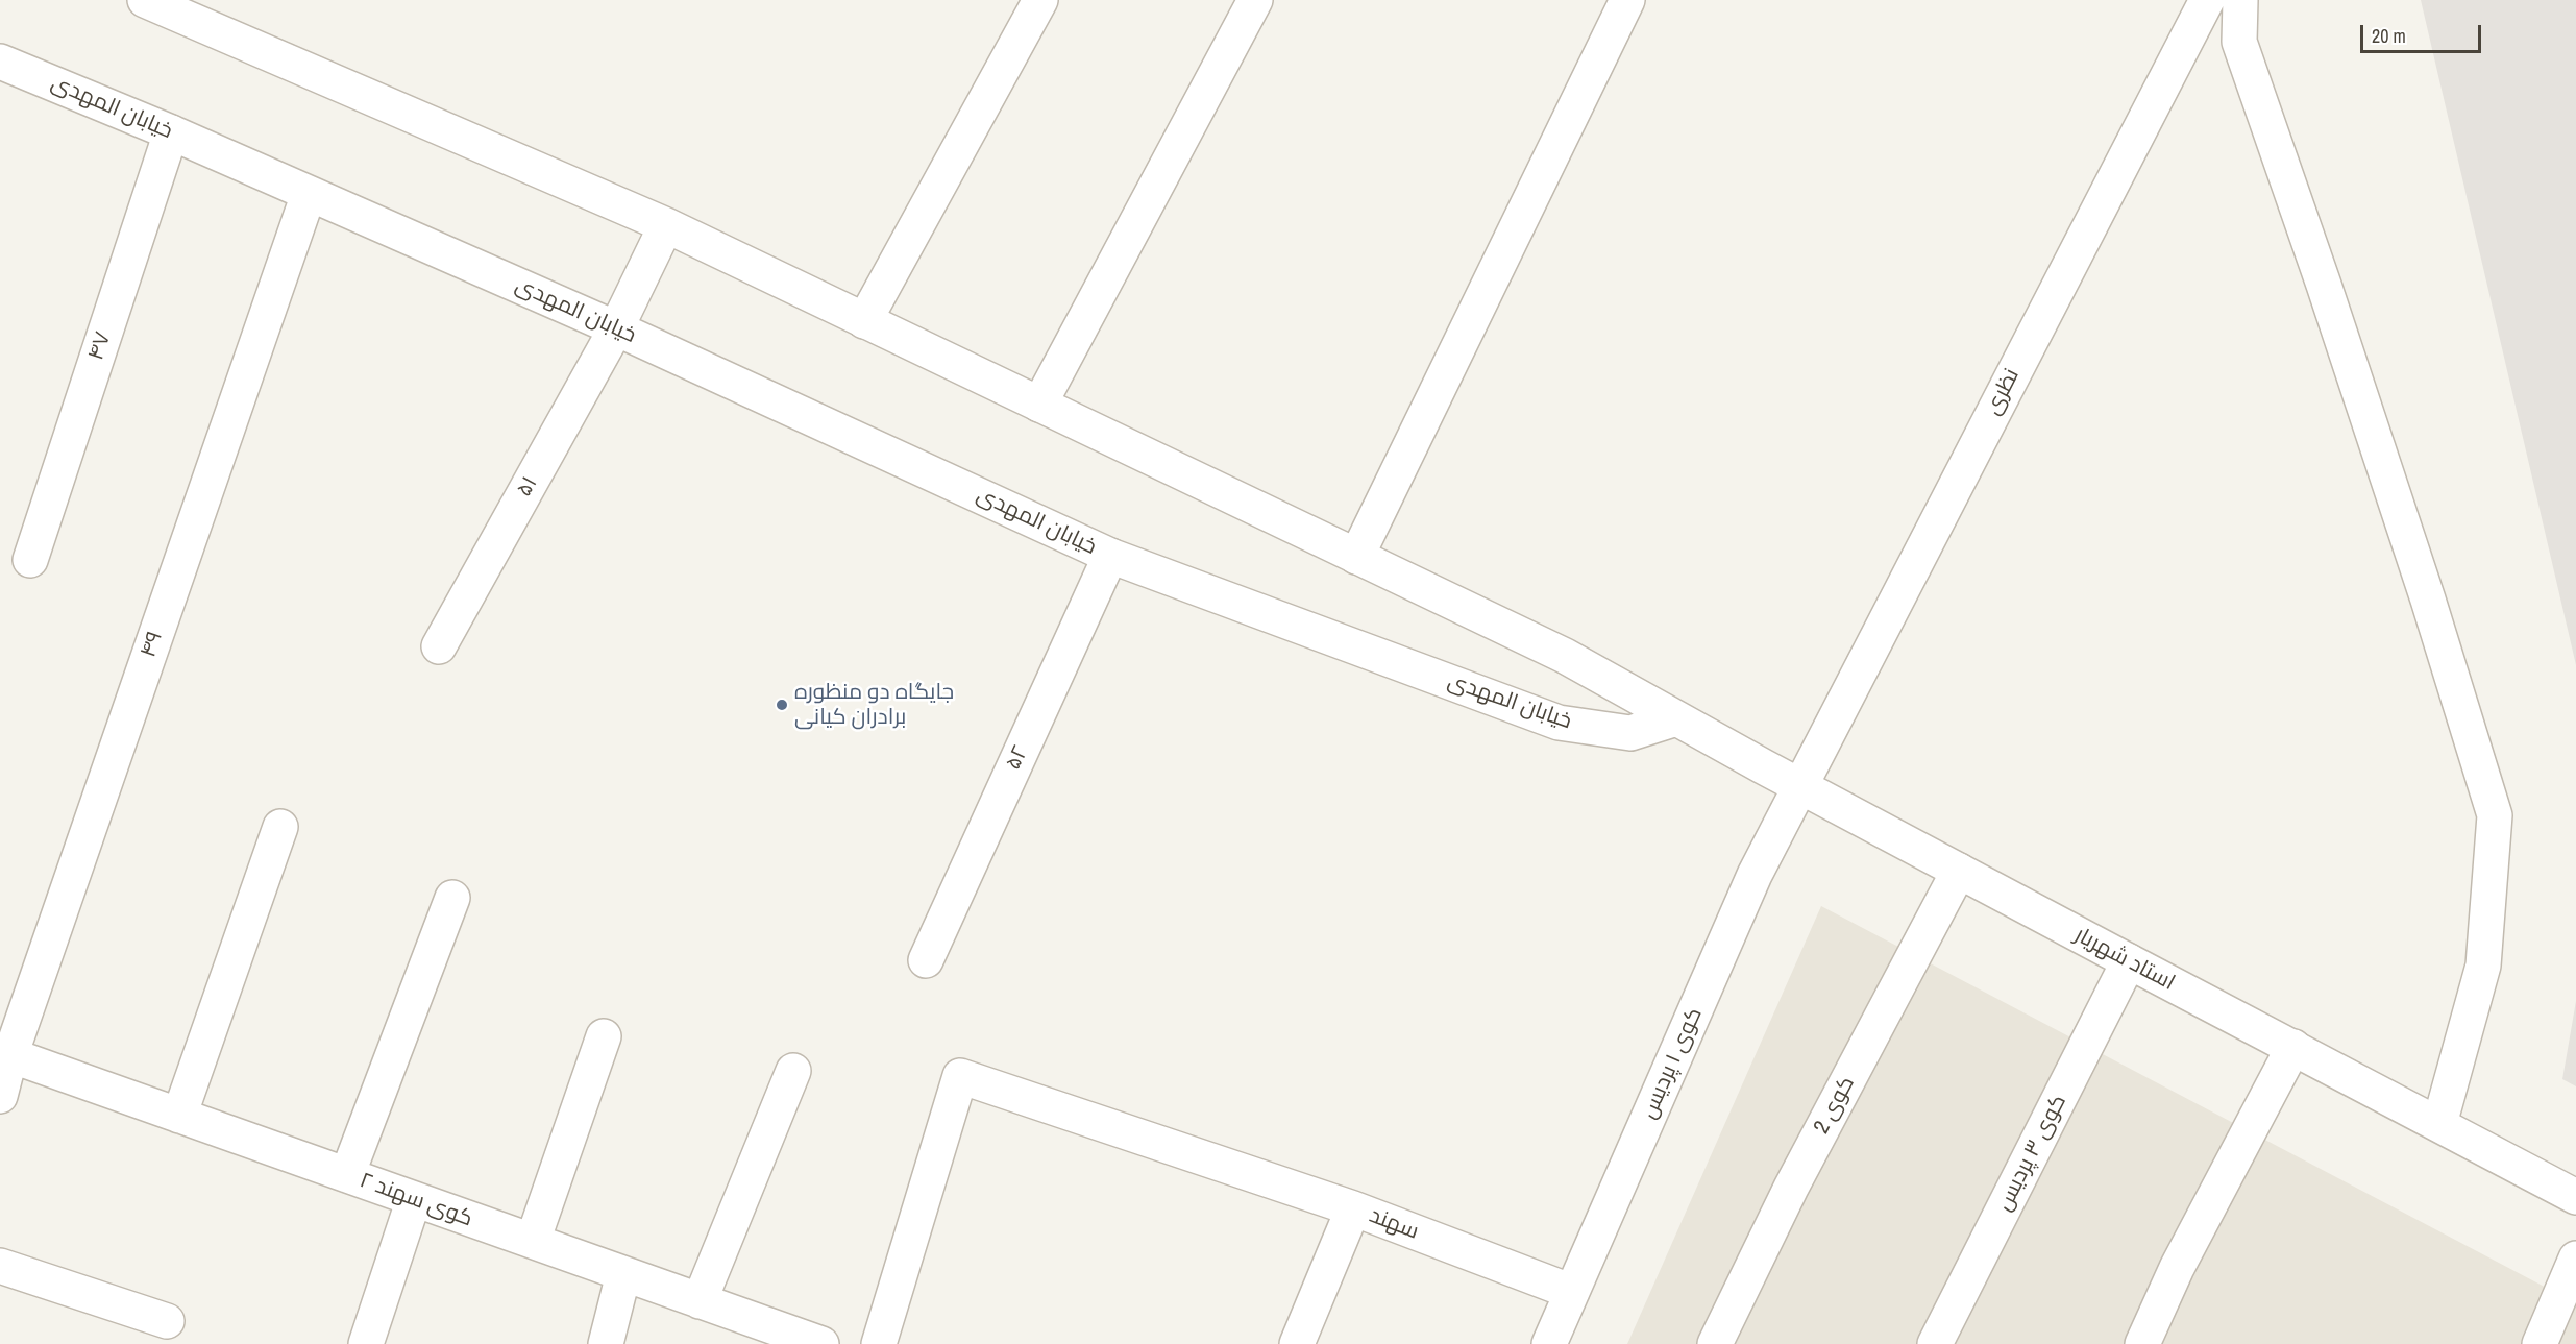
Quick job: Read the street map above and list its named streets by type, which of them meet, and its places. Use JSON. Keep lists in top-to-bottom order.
{
  "streets": {
    "street": [
      "خیابان المهدی",
      "۴۷",
      "نظری",
      "۵۱",
      "۴۹",
      "۵۲",
      "استاد شهریار",
      "کوی ۱ پردیس",
      "کوی 2",
      "کوی ۳ پردیس",
      "کوی سهند ۲",
      "سهند"
    ]
  },
  "crossings": [
    ["خیابان المهدی", "۴۷"],
    ["خیابان المهدی", "۵۱"],
    ["خیابان المهدی", "۴۹"],
    ["خیابان المهدی", "۵۲"],
    ["خیابان المهدی", "استاد شهریار"],
    ["نظری", "استاد شهریار"],
    ["نظری", "کوی ۱ پردیس"],
    ["۴۹", "کوی سهند ۲"],
    ["استاد شهریار", "کوی ۱ پردیس"],
    ["استاد شهریار", "کوی 2"],
    ["استاد شهریار", "کوی ۳ پردیس"],
    ["کوی ۱ پردیس", "سهند"]
  ],
  "places": ["جایگاه دو منظوره برادران کیانی"],
  "scale_bar": "20 m"
}
